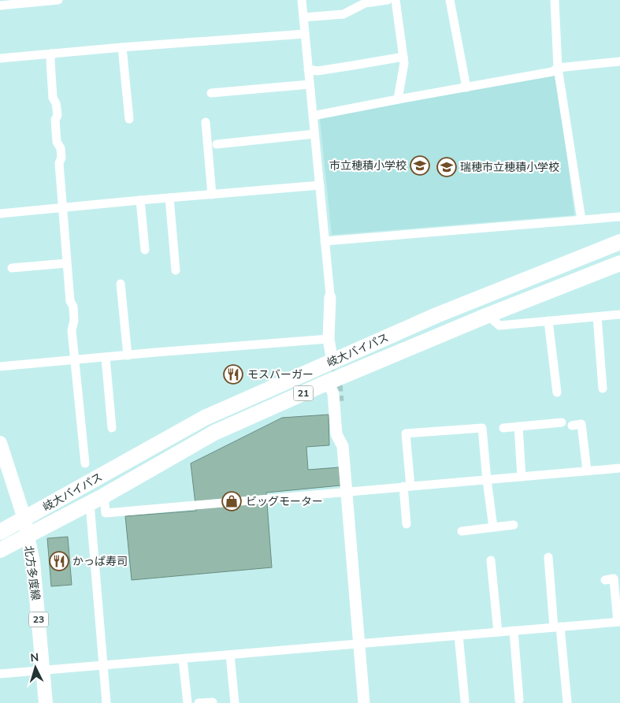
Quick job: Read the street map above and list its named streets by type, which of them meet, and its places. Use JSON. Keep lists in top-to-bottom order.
{
  "streets": {
    "highway": ["岐大バイパス", "21"],
    "main road": ["北方多度線", "23"]
  },
  "crossings": [
    ["岐大バイパス", "北方多度線"],
    ["岐大バイパス", "23"],
    ["北方多度線", "23"]
  ],
  "places": {
    "school or university": ["市立穂積小学校", "瑞穂市立穂積小学校"],
    "restaurant": ["モスバーガー", "かっぱ寿司"],
    "shop": ["ビッグモーター"]
  },
  "north": "top"
}
